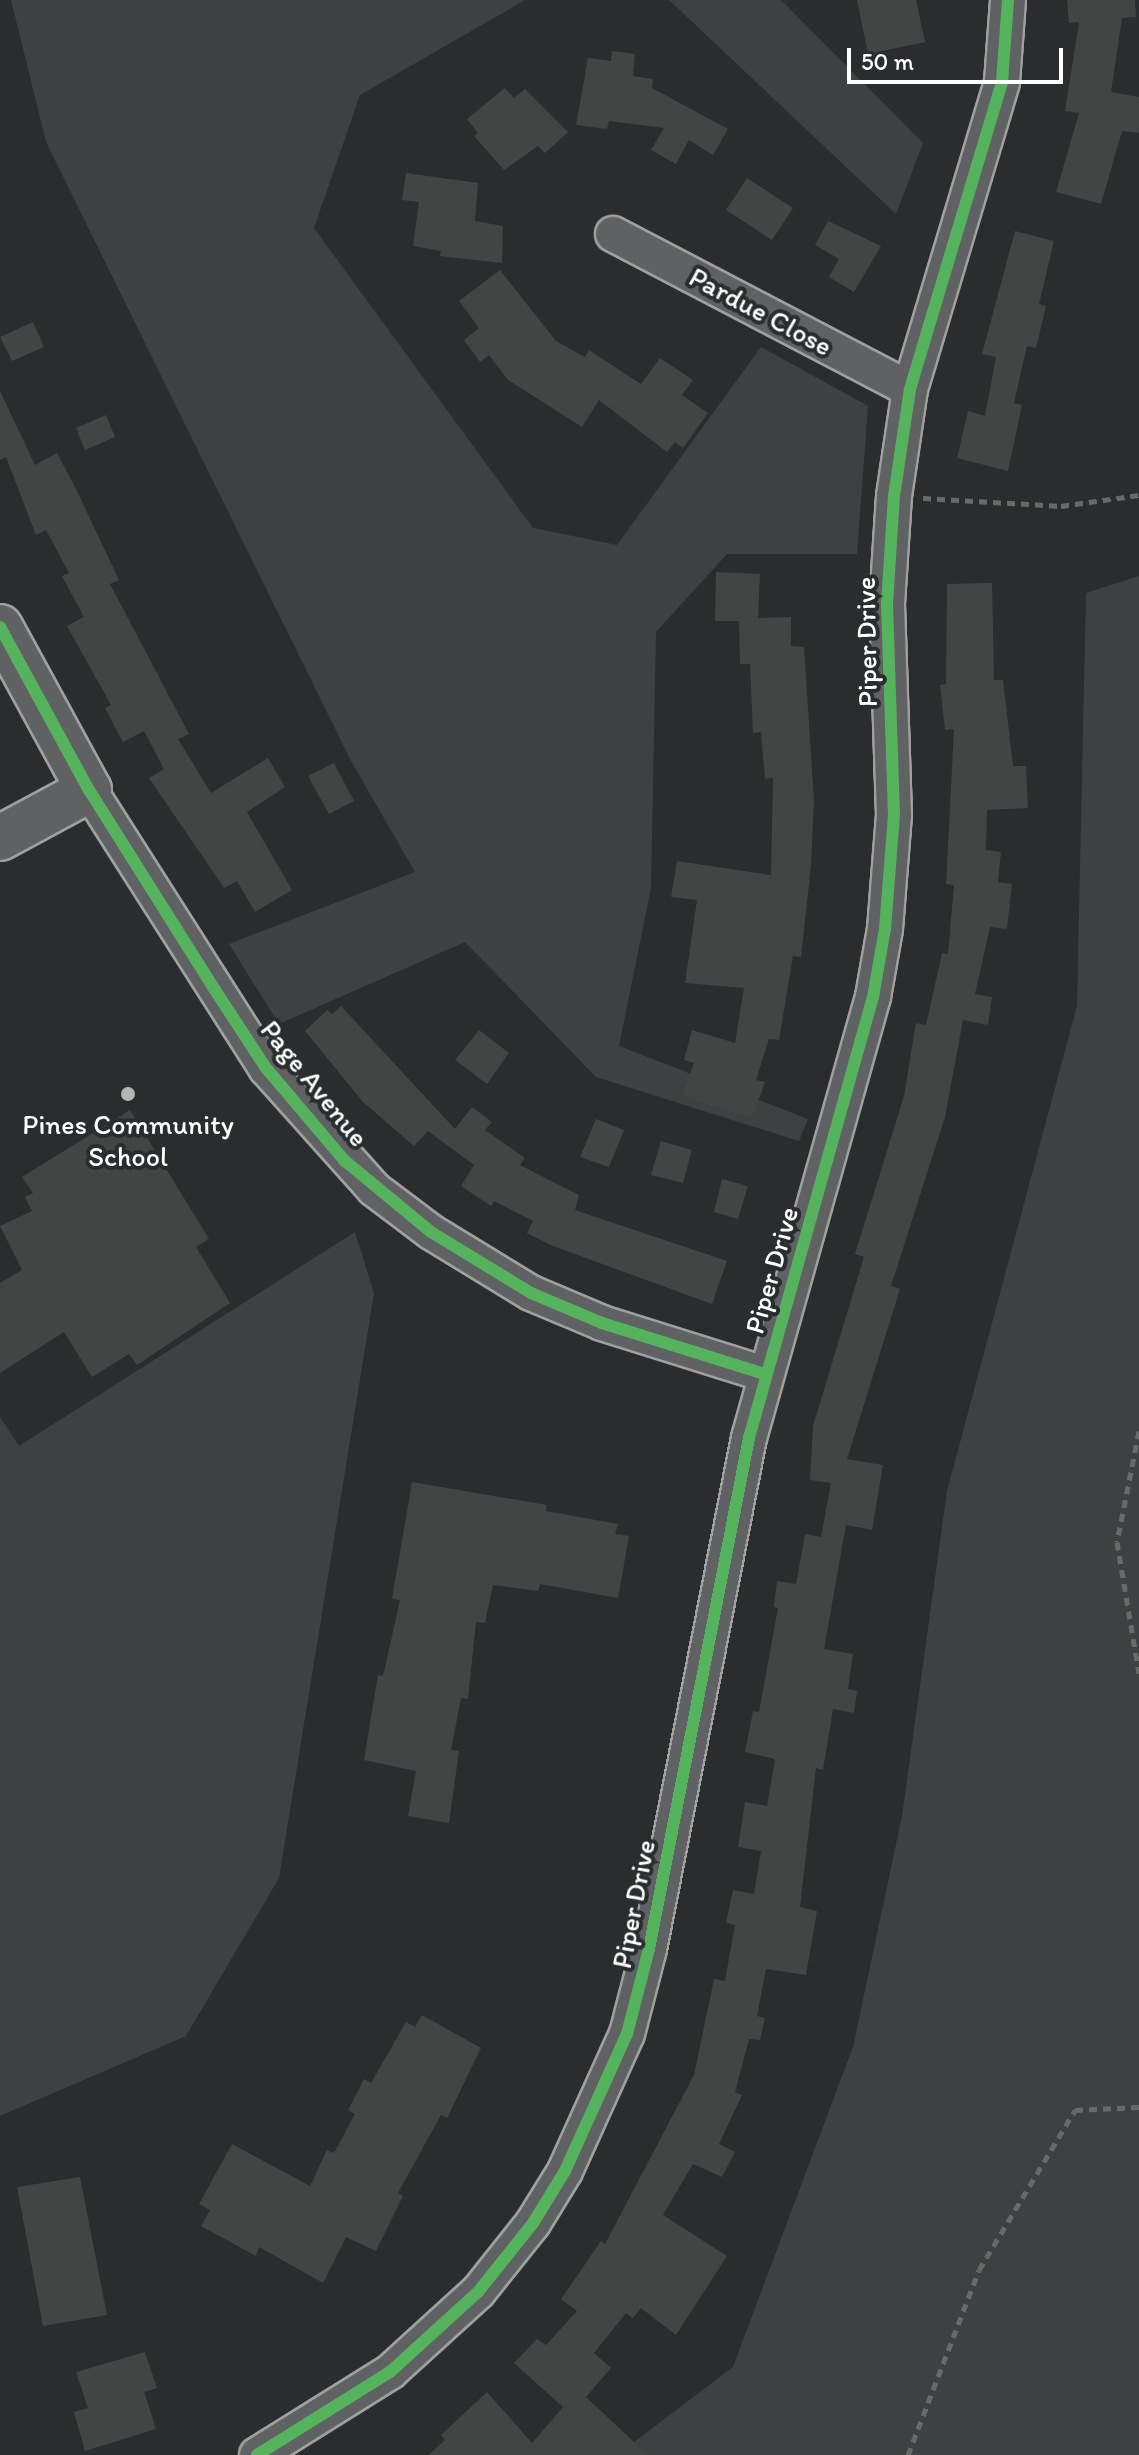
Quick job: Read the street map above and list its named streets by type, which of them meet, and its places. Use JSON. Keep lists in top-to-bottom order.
{
  "streets": {
    "street": ["Pardue Close", "Piper Drive", "Page Avenue"]
  },
  "crossings": [
    ["Pardue Close", "Piper Drive"],
    ["Piper Drive", "Page Avenue"]
  ],
  "places": ["Pines Community School"],
  "scale_bar": "50 m"
}
